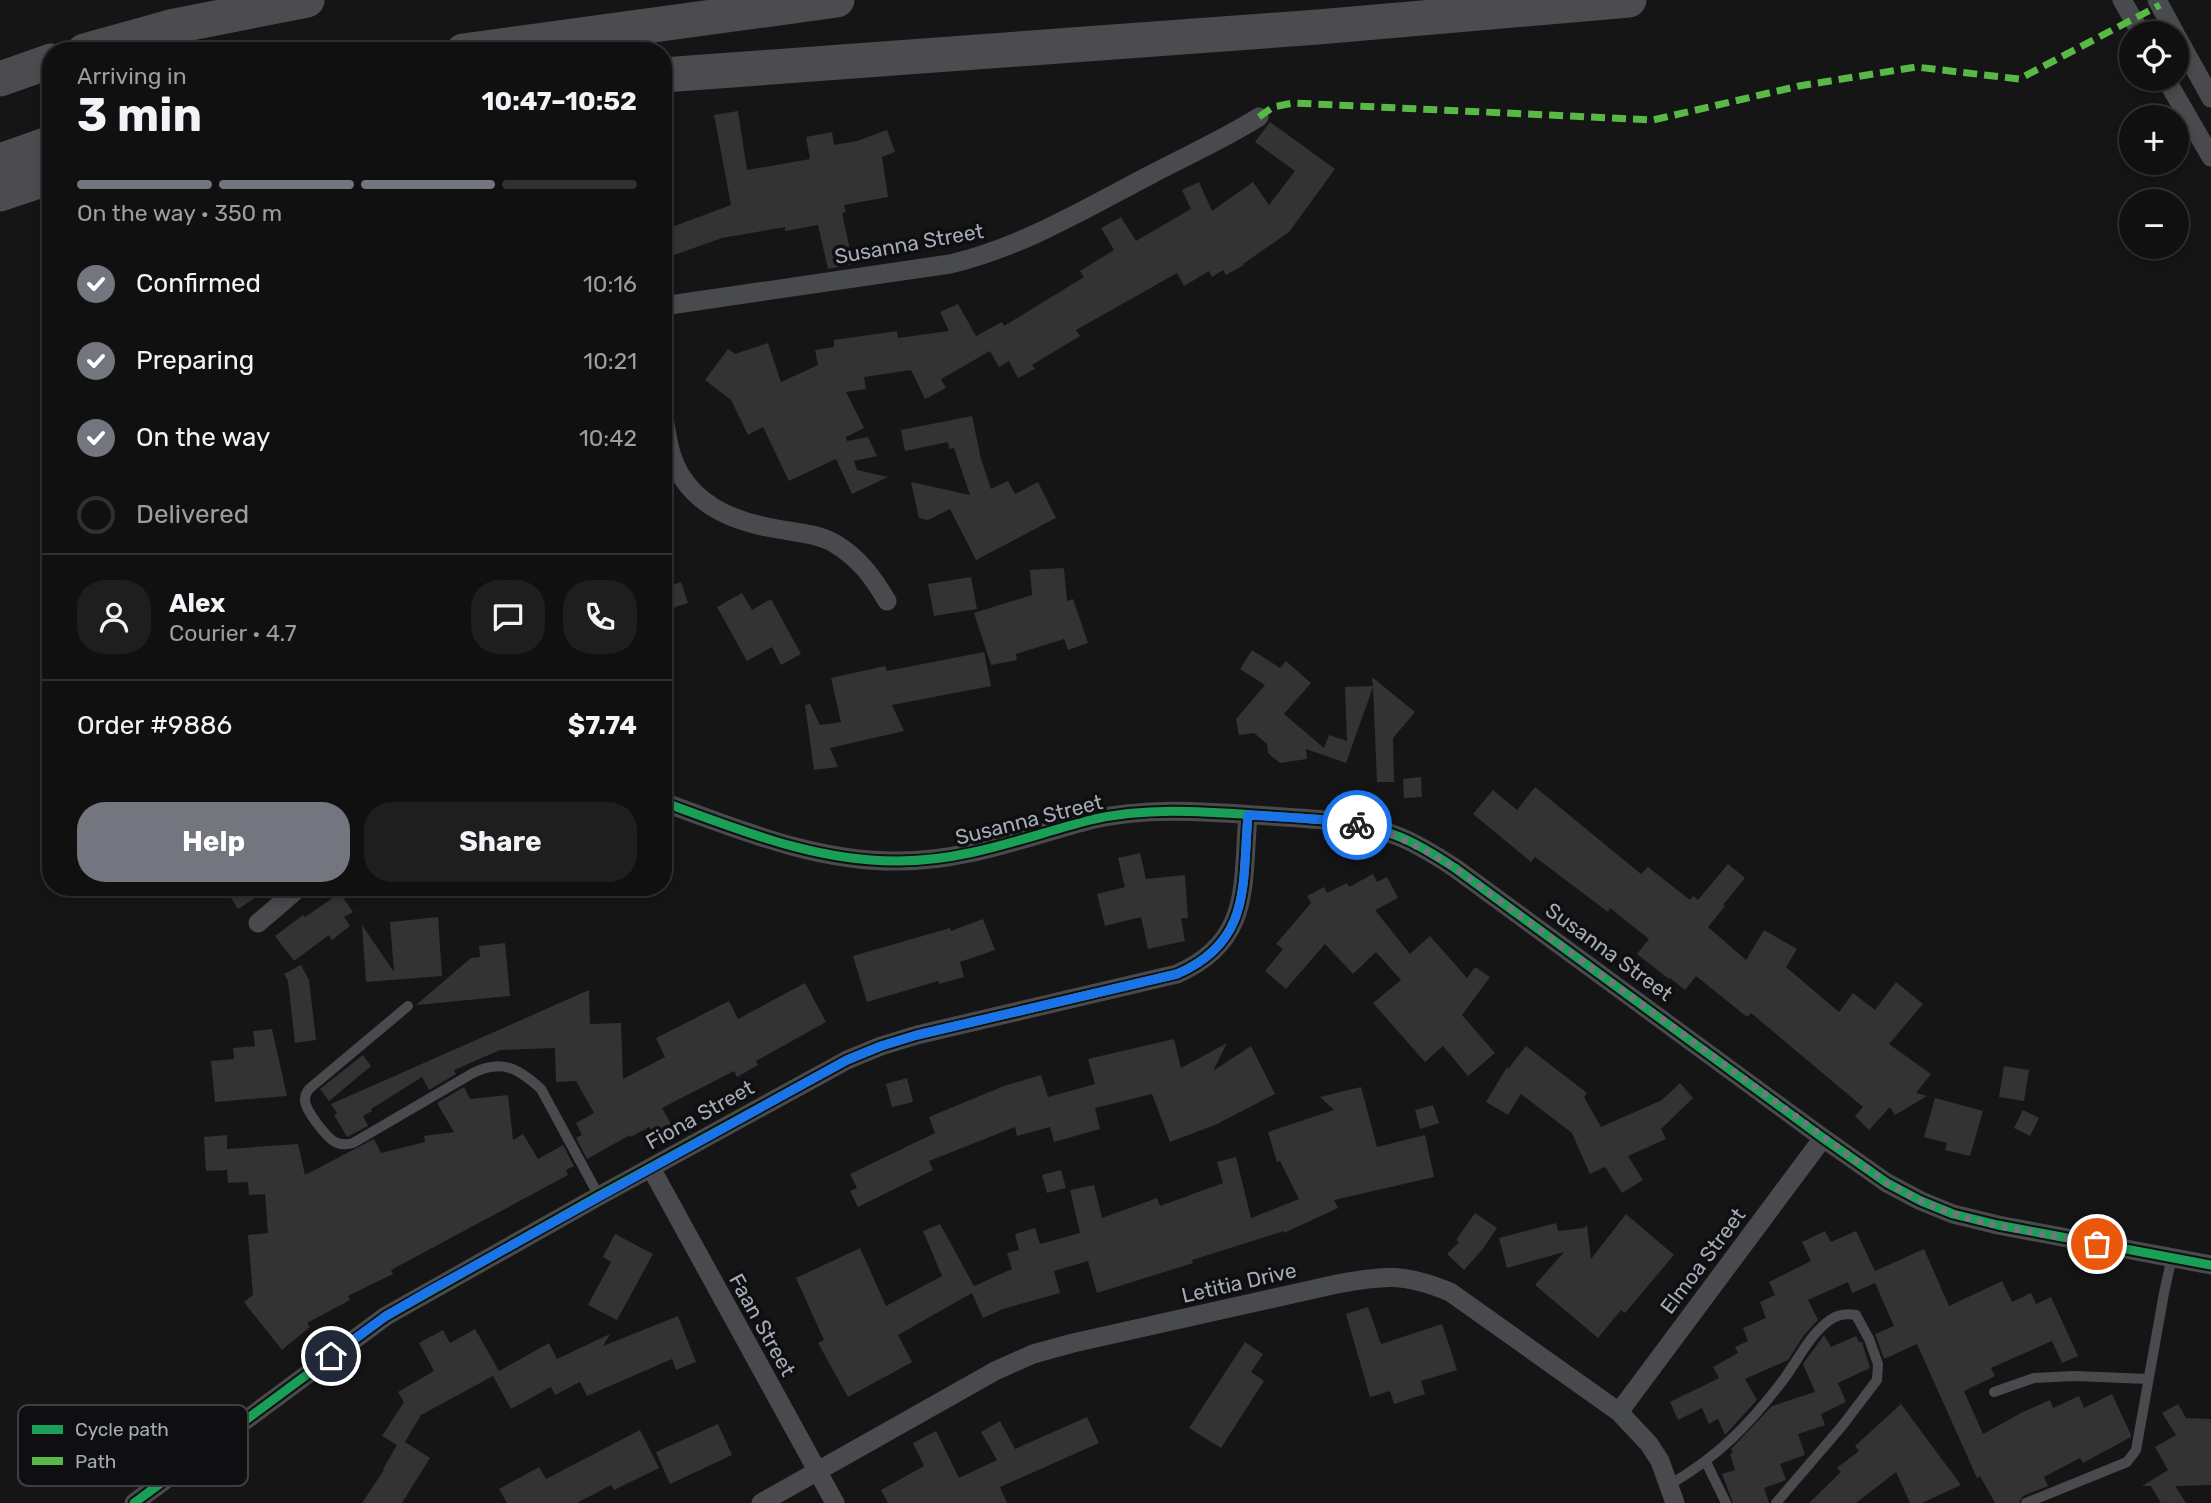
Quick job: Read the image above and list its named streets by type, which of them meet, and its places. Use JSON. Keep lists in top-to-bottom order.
{
  "streets": {
    "street": [
      "Susanna Street",
      "Fiona Street",
      "Elmoa Street",
      "Letitia Drive",
      "Faan Street"
    ]
  },
  "crossings": [
    ["Susanna Street", "Fiona Street"],
    ["Susanna Street", "Elmoa Street"],
    ["Fiona Street", "Faan Street"],
    ["Elmoa Street", "Letitia Drive"],
    ["Letitia Drive", "Faan Street"]
  ],
  "legend": ["Cycle path", "Path"],
  "page": {
    "map_buttons": ["+", "−"],
    "heading": ["3 min", "Arriving in", "10:47–10:52"],
    "panel": [
      "Alex",
      "Courier · 4.7",
      "Order #9886",
      "$7.74"
    ],
    "bar": "On the way · 350 m",
    "list": [
      ["Confirmed", "10:16"],
      ["Preparing", "10:21"],
      ["On the way", "10:42"],
      "Delivered"
    ],
    "buttons": ["Help", "Share"]
  }
}
